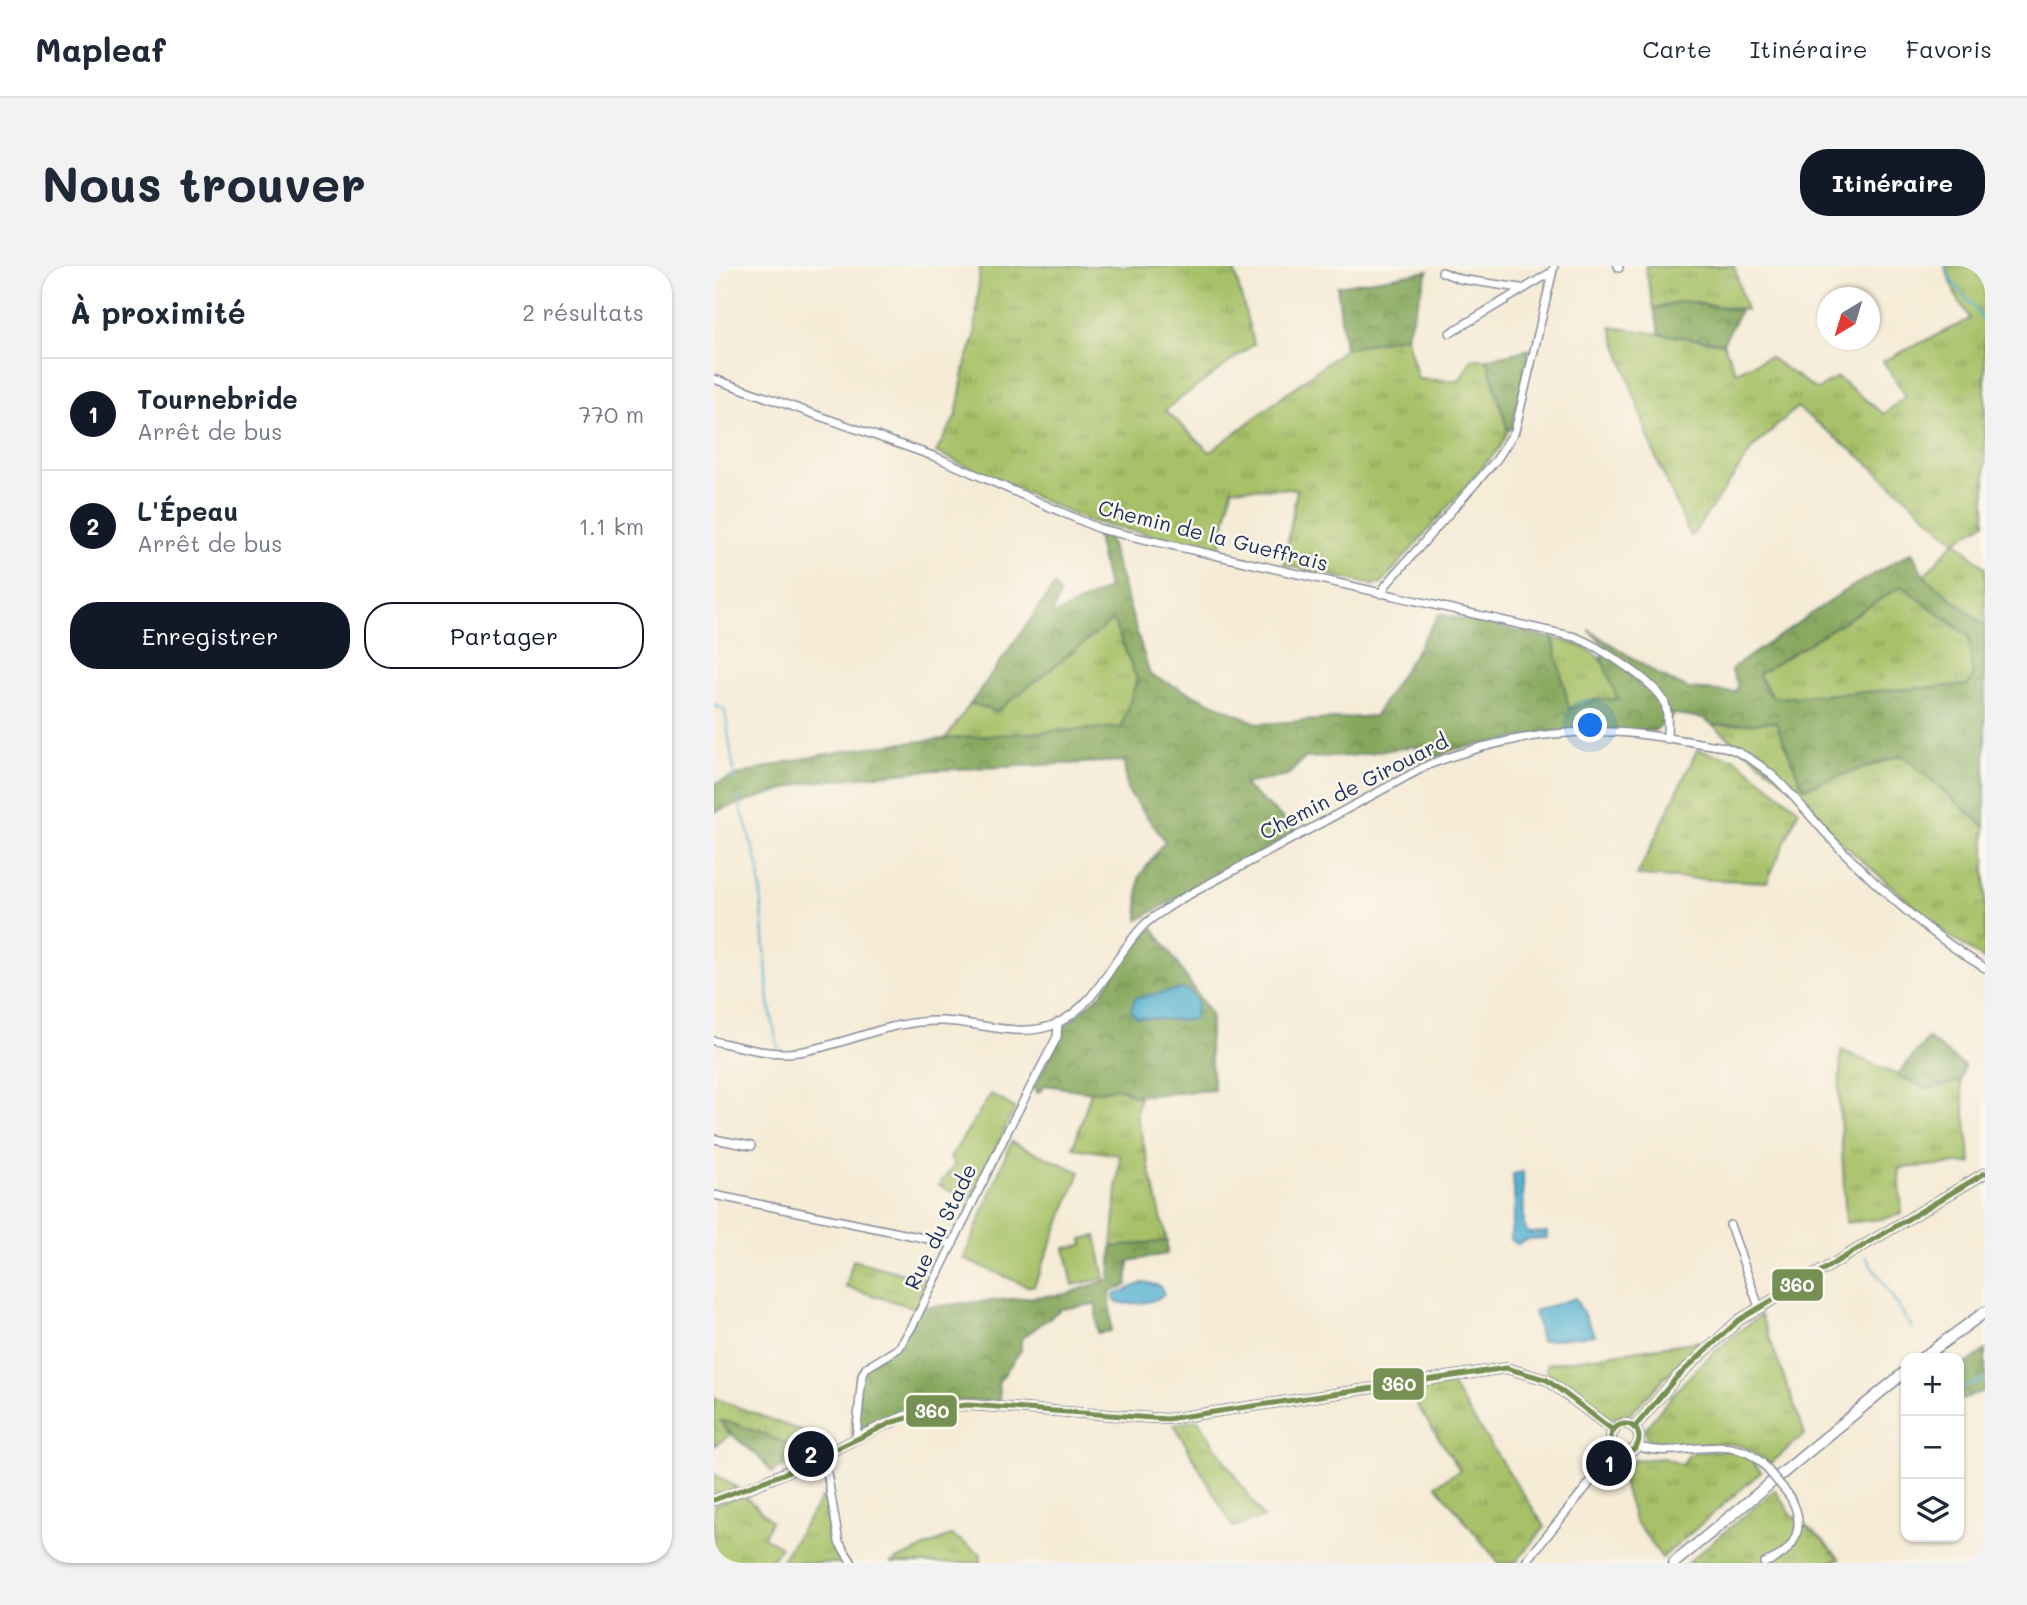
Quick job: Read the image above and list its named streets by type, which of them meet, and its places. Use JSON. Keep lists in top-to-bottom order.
{
  "streets": {
    "street": ["Chemin de la Gueffrais", "Chemin de Girouard", "Rue du Stade"]
  },
  "crossings": [
    ["Chemin de la Gueffrais", "Chemin de Girouard"],
    ["Chemin de Girouard", "Rue du Stade"]
  ],
  "lines": ["transit line 360"],
  "north": "bottom left",
  "page": {
    "header": "Mapleaf",
    "nav": ["Carte", "Itinéraire", "Favoris"],
    "buttons": [
      "Itinéraire",
      ["Enregistrer", "Partager"]
    ],
    "title": "Nous trouver",
    "heading": ["À proximité", "2 résultats"],
    "list": [
      {
        "mark": "1",
        "name": "Tournebride",
        "note": "Arrêt de bus",
        "value": "770 m"
      },
      {
        "mark": "2",
        "name": "L'Épeau",
        "note": "Arrêt de bus",
        "value": "1.1 km"
      }
    ],
    "map_buttons": ["+", "−"],
    "pins": ["2", "1"]
  }
}
